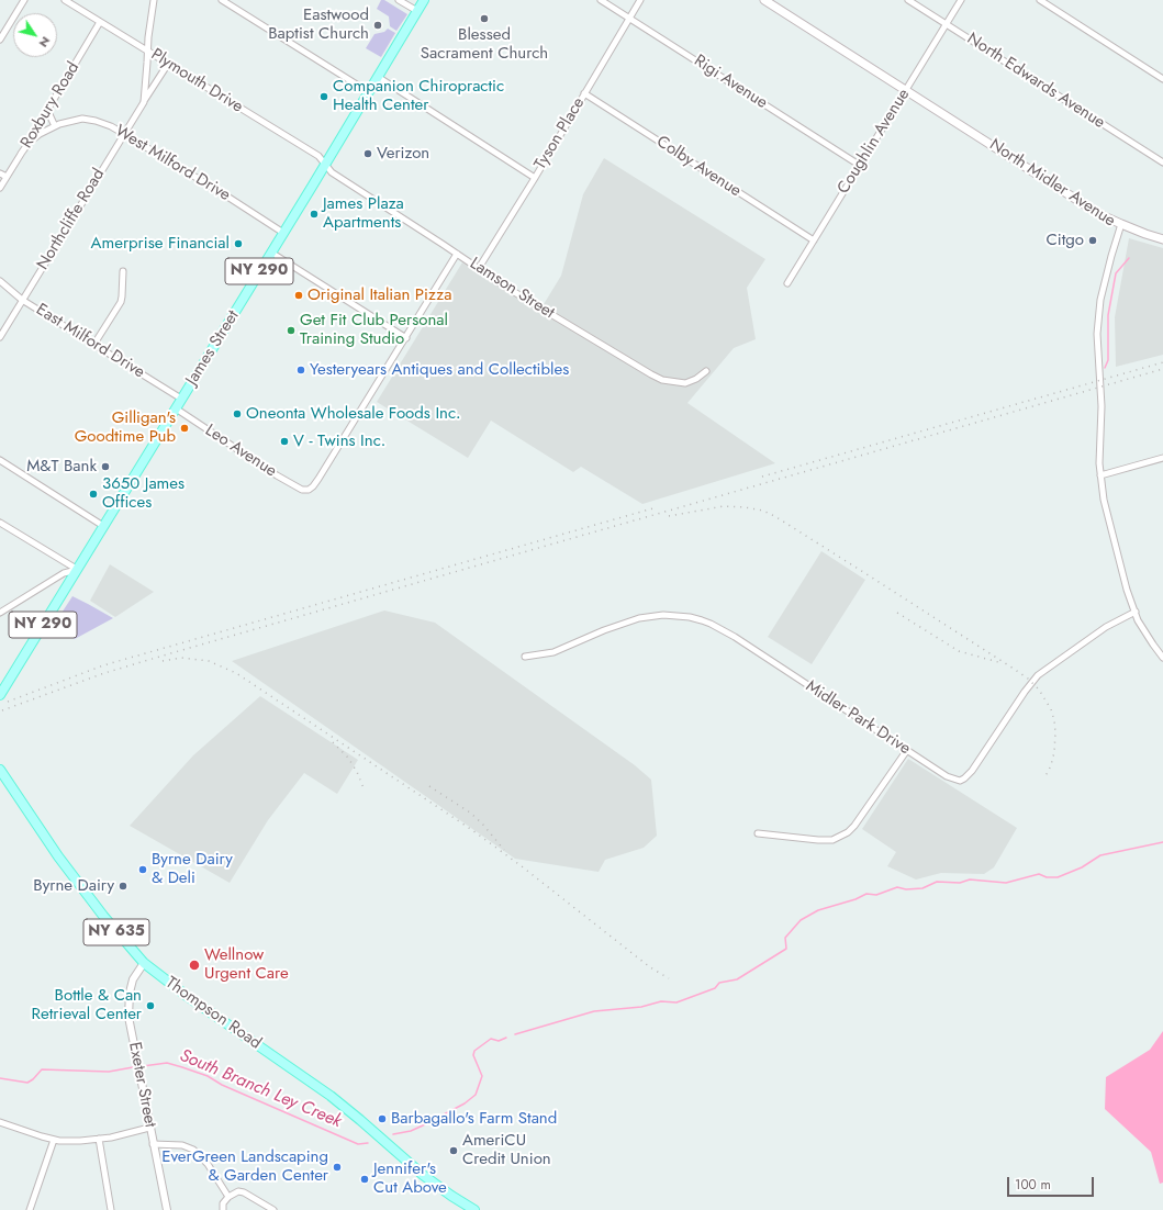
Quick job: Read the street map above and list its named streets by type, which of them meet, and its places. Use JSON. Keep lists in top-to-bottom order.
{
  "streets": {
    "main road": [
      "North Midler Avenue",
      "NY 290",
      "James Street",
      "NY 635",
      "Thompson Road"
    ],
    "street": [
      "Plymouth Drive",
      "North Edwards Avenue",
      "Rigi Avenue",
      "Roxbury Road",
      "Tyson Place",
      "Coughlin Avenue",
      "West Milford Drive",
      "Colby Avenue",
      "Northcliffe Road",
      "Lamson Street",
      "East Milford Drive",
      "Leo Avenue",
      "Midler Park Drive",
      "Exeter Street"
    ]
  },
  "crossings": [
    ["Plymouth Drive", "Roxbury Road"],
    ["Plymouth Drive", "Northcliffe Road"],
    ["Plymouth Drive", "Lamson Street"],
    ["Plymouth Drive", "James Street"],
    ["North Edwards Avenue", "Coughlin Avenue"],
    ["Rigi Avenue", "Tyson Place"],
    ["Rigi Avenue", "Coughlin Avenue"],
    ["Roxbury Road", "West Milford Drive"],
    ["Tyson Place", "Colby Avenue"],
    ["Tyson Place", "Lamson Street"],
    ["Coughlin Avenue", "Colby Avenue"],
    ["Coughlin Avenue", "North Midler Avenue"],
    ["West Milford Drive", "Northcliffe Road"],
    ["West Milford Drive", "James Street"],
    ["North Midler Avenue", "Midler Park Drive"],
    ["Northcliffe Road", "East Milford Drive"],
    ["Lamson Street", "James Street"],
    ["East Milford Drive", "James Street"],
    ["James Street", "Leo Avenue"],
    ["Thompson Road", "Exeter Street"]
  ],
  "water": ["South Branch Ley Creek"],
  "places": [
    "Blessed Sacrament Church",
    "Eastwood Baptist Church",
    "Companion Chiropractic Health Center",
    "Verizon",
    "James Plaza Apartments",
    "Citgo",
    "Amerprise Financial",
    "Original Italian Pizza",
    "Get Fit Club Personal Training Studio",
    "Yesteryears Antiques and Collectibles",
    "Oneonta Wholesale Foods Inc.",
    "Gilligan's Goodtime Pub",
    "V - Twins Inc.",
    "M&T Bank",
    "3650 James Offices",
    "Byrne Dairy & Deli",
    "Byrne Dairy",
    "Wellnow Urgent Care",
    "Bottle & Can Retrieval Center",
    "Barbagallo's Farm Stand",
    "AmeriCU Credit Union",
    "EverGreen Landscaping & Garden Center",
    "Jennifer's Cut Above"
  ],
  "scale_bar": "100 m",
  "north": "bottom right"
}
